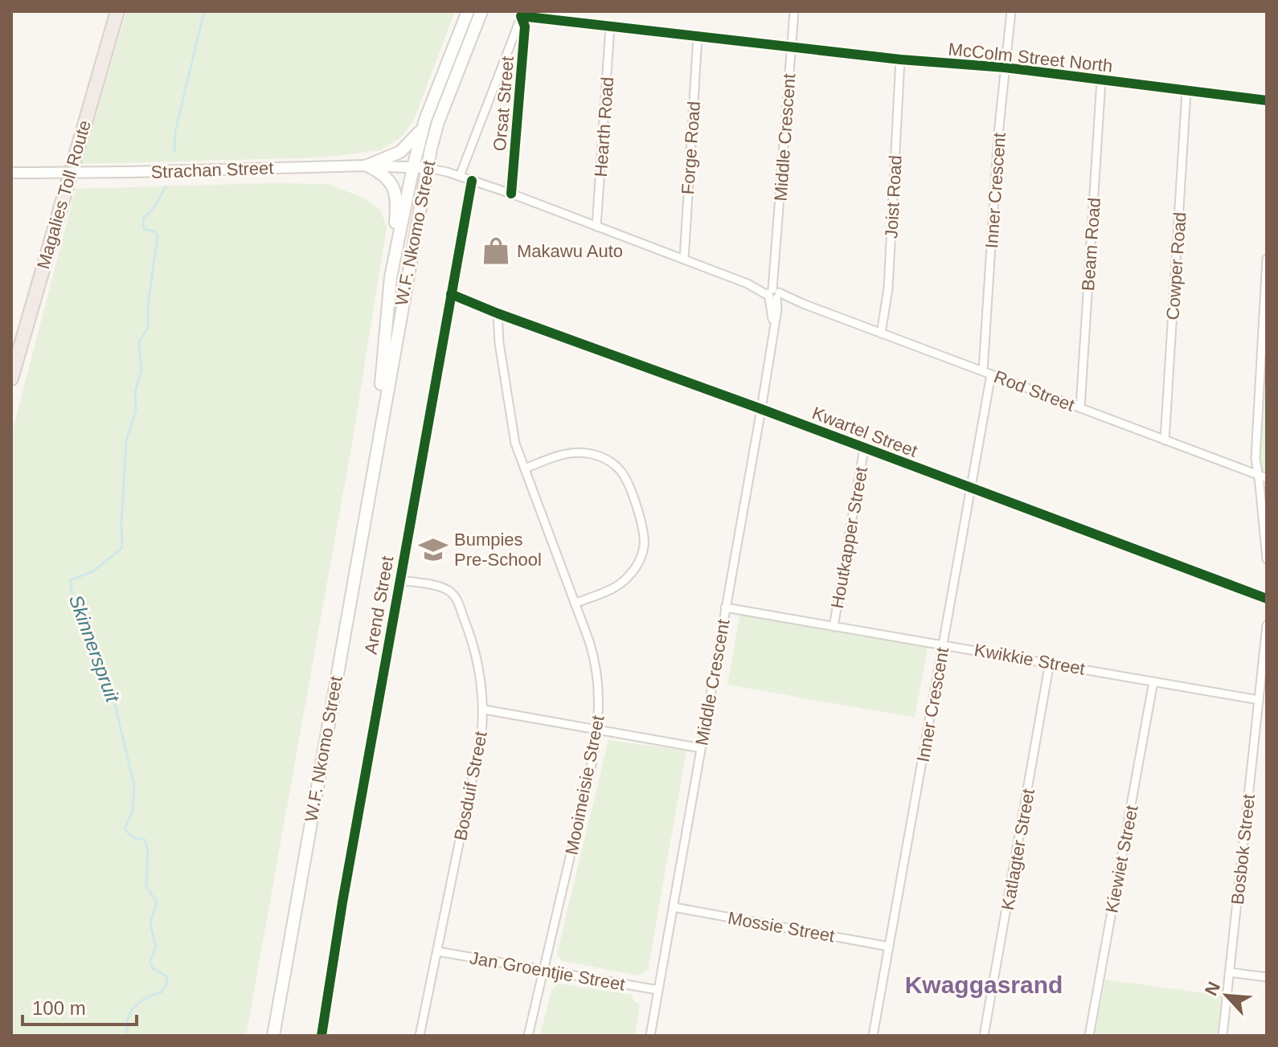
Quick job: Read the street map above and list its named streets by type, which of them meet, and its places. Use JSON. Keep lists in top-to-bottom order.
{
  "streets": {
    "highway": ["Magalies Toll Route"],
    "main road": ["W.F. Nkomo Street"],
    "street": [
      "McColm Street North",
      "Orsat Street",
      "Hearth Road",
      "Middle Crescent",
      "Forge Road",
      "Strachan Street",
      "Inner Crescent",
      "Joist Road",
      "Beam Road",
      "Cowper Road",
      "Rod Street",
      "Kwartel Street",
      "Houtkapper Street",
      "Arend Street",
      "Kwikkie Street",
      "Mooimeisie Street",
      "Bosduif Street",
      "Katlagter Street",
      "Bosbok Street",
      "Kiewiet Street",
      "Mossie Street",
      "Jan Groentjie Street"
    ]
  },
  "crossings": [
    ["McColm Street North", "Orsat Street"],
    ["McColm Street North", "Hearth Road"],
    ["McColm Street North", "Middle Crescent"],
    ["McColm Street North", "Forge Road"],
    ["McColm Street North", "Inner Crescent"],
    ["McColm Street North", "Joist Road"],
    ["McColm Street North", "Beam Road"],
    ["McColm Street North", "Cowper Road"],
    ["Orsat Street", "Rod Street"],
    ["Hearth Road", "Rod Street"],
    ["Middle Crescent", "Rod Street"],
    ["Middle Crescent", "Kwartel Street"],
    ["Middle Crescent", "Kwikkie Street"],
    ["Middle Crescent", "Mossie Street"],
    ["Middle Crescent", "Jan Groentjie Street"],
    ["Forge Road", "Rod Street"],
    ["Strachan Street", "W.F. Nkomo Street"],
    ["Strachan Street", "Rod Street"],
    ["Inner Crescent", "Rod Street"],
    ["Inner Crescent", "Kwartel Street"],
    ["Inner Crescent", "Kwikkie Street"],
    ["Inner Crescent", "Mossie Street"],
    ["Joist Road", "Rod Street"],
    ["W.F. Nkomo Street", "Rod Street"],
    ["Beam Road", "Rod Street"],
    ["Cowper Road", "Rod Street"],
    ["Rod Street", "Arend Street"],
    ["Kwartel Street", "Houtkapper Street"],
    ["Kwartel Street", "Arend Street"],
    ["Kwartel Street", "Mooimeisie Street"],
    ["Houtkapper Street", "Kwikkie Street"],
    ["Arend Street", "Bosduif Street"],
    ["Kwikkie Street", "Katlagter Street"],
    ["Kwikkie Street", "Bosbok Street"],
    ["Kwikkie Street", "Kiewiet Street"],
    ["Mooimeisie Street", "Jan Groentjie Street"],
    ["Bosduif Street", "Jan Groentjie Street"]
  ],
  "districts": ["Kwaggasrand"],
  "water": ["Skinnerspruit"],
  "places": {
    "shop": ["Makawu Auto"],
    "school or university": ["Bumpies Pre-School"]
  },
  "scale_bar": "100 m",
  "north": "top left"
}
